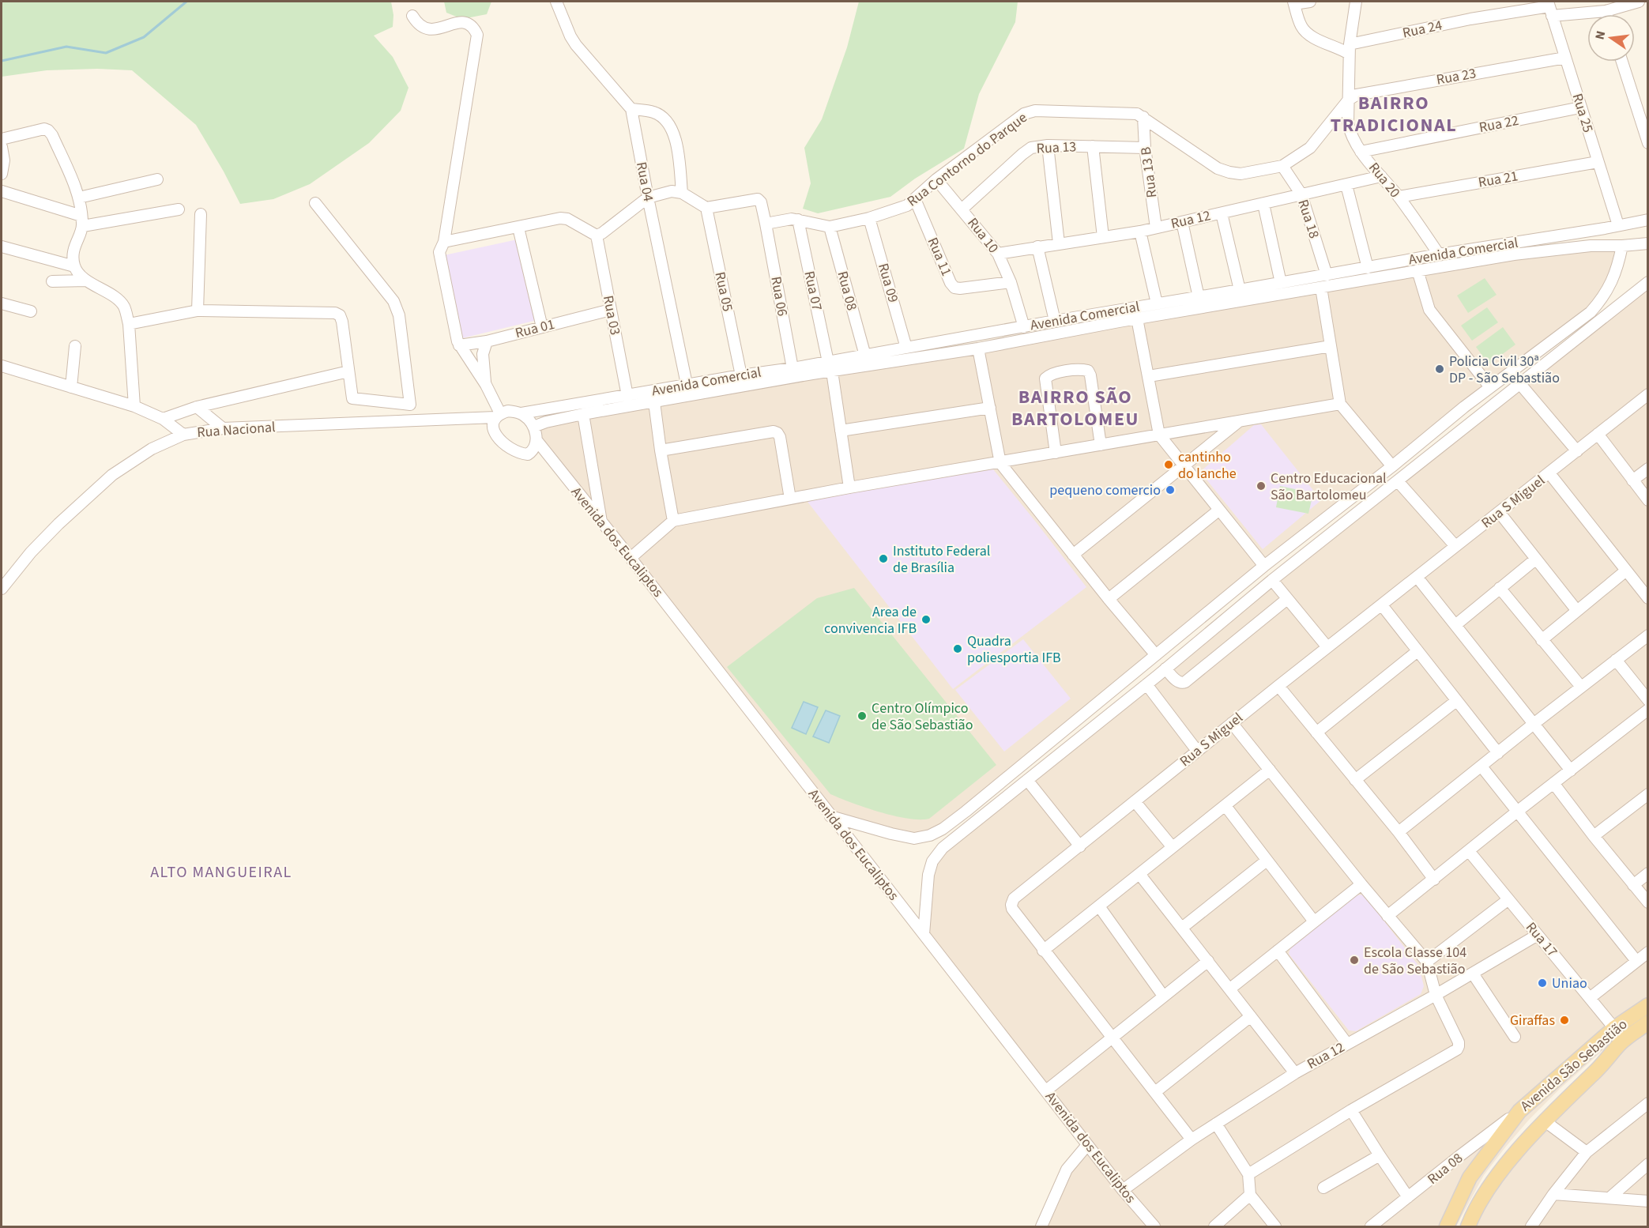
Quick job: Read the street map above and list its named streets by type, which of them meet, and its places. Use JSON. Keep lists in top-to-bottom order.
{
  "streets": {
    "main road": ["Avenida São Sebastião"],
    "street": [
      "Rua 24",
      "Rua 23",
      "Rua 25",
      "Rua 22",
      "Rua 13",
      "Rua Contorno do Parque",
      "Rua 13 B",
      "Rua 21",
      "Rua 20",
      "Rua 04",
      "Rua 18",
      "Rua 12",
      "Rua 10",
      "Avenida Comercial",
      "Rua 11",
      "Rua 09",
      "Rua 07",
      "Rua 08",
      "Rua 05",
      "Rua 06",
      "Rua 03",
      "Rua 01",
      "Rua Nacional",
      "Rua S Miguel",
      "Avenida dos Eucaliptos",
      "Rua 17"
    ]
  },
  "crossings": [
    ["Rua 24", "Rua 25"],
    ["Rua 23", "Rua 25"],
    ["Rua 23", "Rua Contorno do Parque"],
    ["Rua 23", "Rua 20"],
    ["Rua 25", "Rua 22"],
    ["Rua 25", "Rua 21"],
    ["Rua 25", "Avenida Comercial"],
    ["Rua 22", "Rua 20"],
    ["Rua 13", "Rua 13 B"],
    ["Rua 13", "Rua 10"],
    ["Rua Contorno do Parque", "Rua 13 B"],
    ["Rua Contorno do Parque", "Rua 20"],
    ["Rua Contorno do Parque", "Rua 18"],
    ["Rua Contorno do Parque", "Rua 10"],
    ["Rua Contorno do Parque", "Rua 11"],
    ["Rua Contorno do Parque", "Rua 09"],
    ["Rua Contorno do Parque", "Rua 07"],
    ["Rua Contorno do Parque", "Rua 08"],
    ["Rua Contorno do Parque", "Rua 06"],
    ["Rua 13 B", "Rua 12"],
    ["Rua 21", "Rua 20"],
    ["Rua 20", "Rua 12"],
    ["Rua 20", "Avenida Comercial"],
    ["Rua 04", "Avenida Comercial"],
    ["Rua 18", "Rua 12"],
    ["Rua 18", "Avenida Comercial"],
    ["Rua 12", "Rua 10"],
    ["Rua 12", "Rua S Miguel"],
    ["Rua 12", "Avenida dos Eucaliptos"],
    ["Rua 12", "Rua 17"],
    ["Rua 10", "Avenida Comercial"],
    ["Rua 10", "Rua 11"],
    ["Avenida Comercial", "Rua 09"],
    ["Avenida Comercial", "Rua 07"],
    ["Avenida Comercial", "Rua 08"],
    ["Avenida Comercial", "Rua 05"],
    ["Avenida Comercial", "Rua 06"],
    ["Avenida Comercial", "Rua 03"],
    ["Avenida Comercial", "Rua Nacional"],
    ["Avenida Comercial", "Avenida dos Eucaliptos"],
    ["Rua 08", "Avenida São Sebastião"],
    ["Rua 03", "Rua 01"],
    ["Rua Nacional", "Avenida dos Eucaliptos"],
    ["Rua 17", "Avenida São Sebastião"]
  ],
  "districts": ["BAIRRO TRADICIONAL", "BAIRRO SÃO BARTOLOMEU", "ALTO MANGUEIRAL"],
  "places": [
    "Policia Civil 30ª DP - São Sebastião",
    "cantinho do lanche",
    "Centro Educacional São Bartolomeu",
    "pequeno comercio",
    "Instituto Federal de Brasília",
    "Area de convivencia IFB",
    "Quadra poliesportia IFB",
    "Centro Olímpico de São Sebastião",
    "Escola Classe 104 de São Sebastião",
    "Uniao",
    "Giraffas"
  ],
  "north": "left"
}
